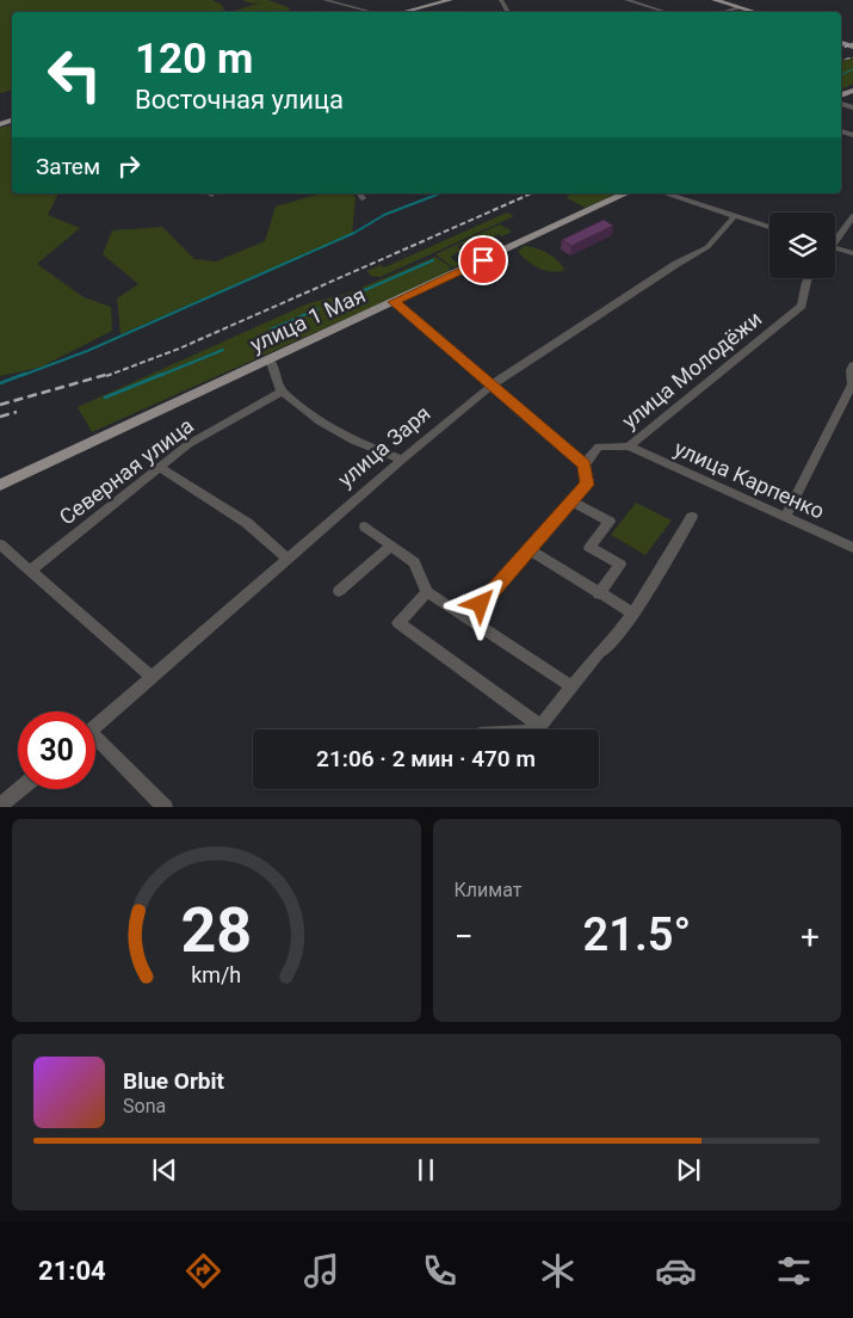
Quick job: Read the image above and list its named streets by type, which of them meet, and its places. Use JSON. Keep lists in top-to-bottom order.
{
  "streets": {
    "main road": ["улица 1 Мая"],
    "street": [
      "улица Молодёжи",
      "улица Заря",
      "Северная улица",
      "улица Карпенко"
    ]
  },
  "crossings": [
    ["улица Молодёжи", "улица Карпенко"]
  ],
  "page": {
    "turn": ["120 m", "Восточная улица"],
    "then": "Затем",
    "limit": "30",
    "trip": "21:06 · 2 мин · 470 m",
    "tile": "Климат",
    "heat": ["−", "21.5°", "+"],
    "song": ["Blue Orbit", "Sona"],
    "tabs": "21:04",
    "gauge": ["28", "km/h"]
  }
}
